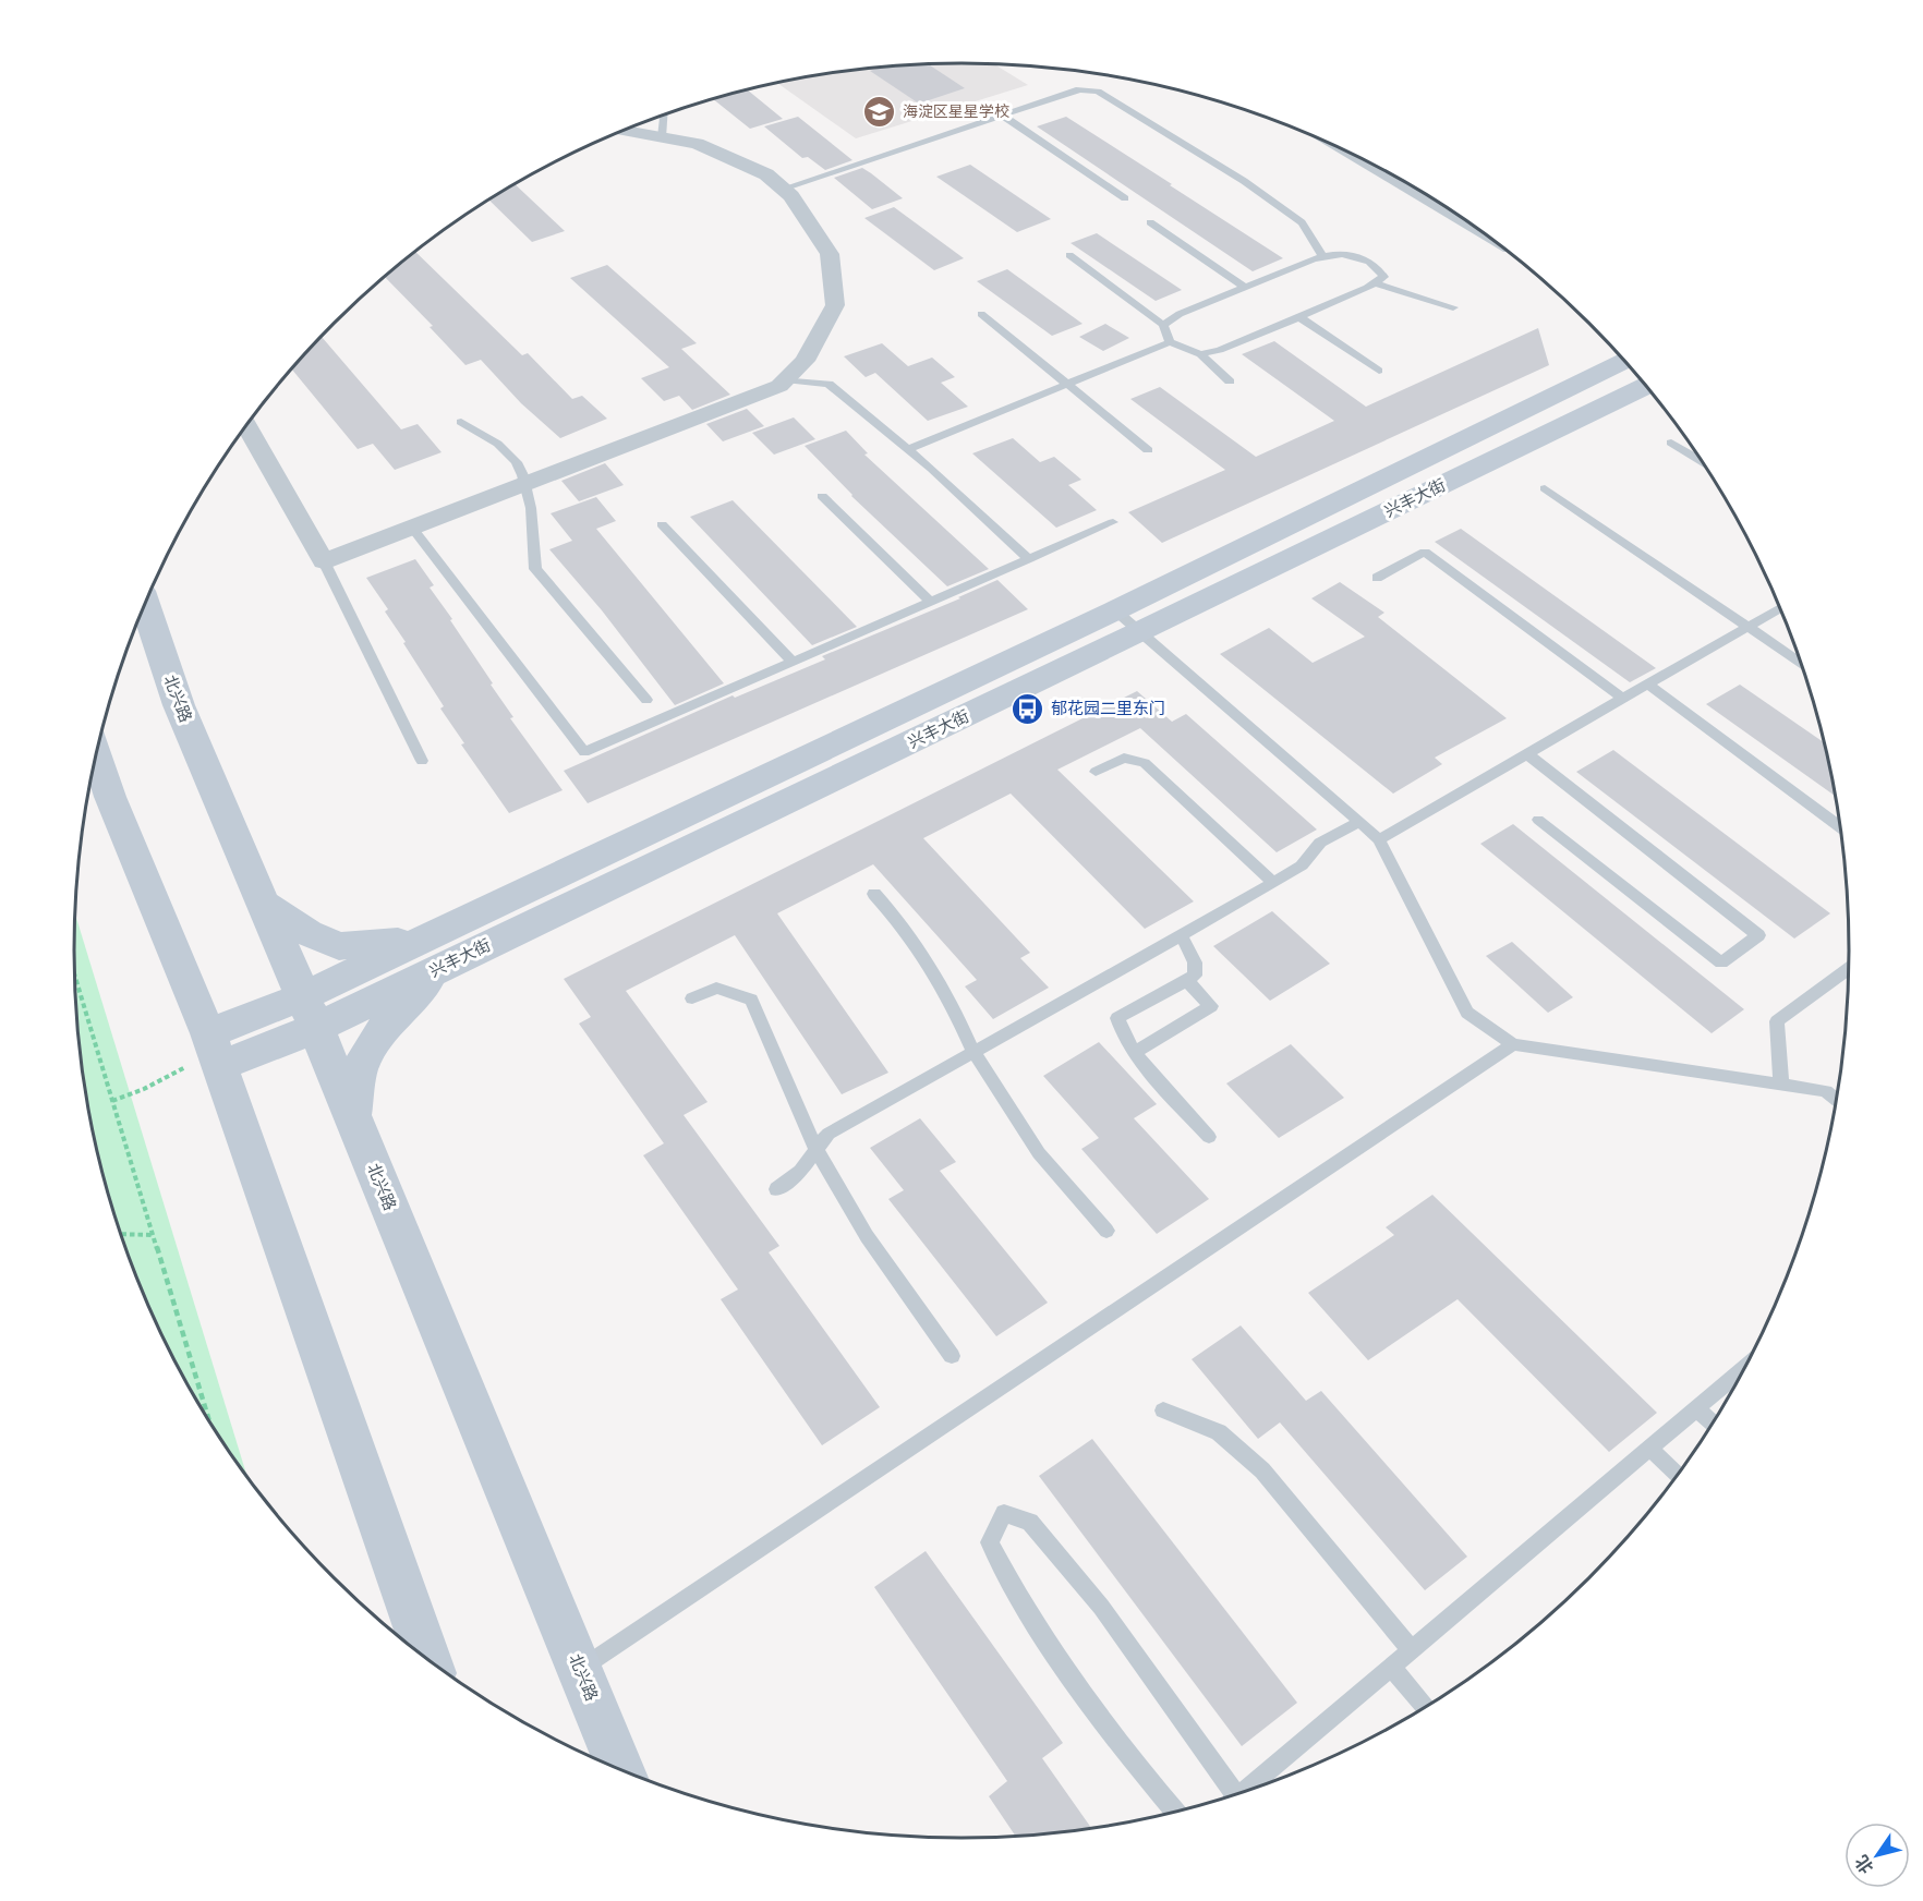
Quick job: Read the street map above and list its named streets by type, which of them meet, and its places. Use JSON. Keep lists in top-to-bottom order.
{
  "streets": {
    "main road": ["兴丰大街", "北兴路"]
  },
  "crossings": [
    ["兴丰大街", "北兴路"]
  ],
  "places": {
    "school or university": ["海淀区星星学校"],
    "bus stop": ["郁花园二里东门"]
  },
  "north": "bottom left"
}
